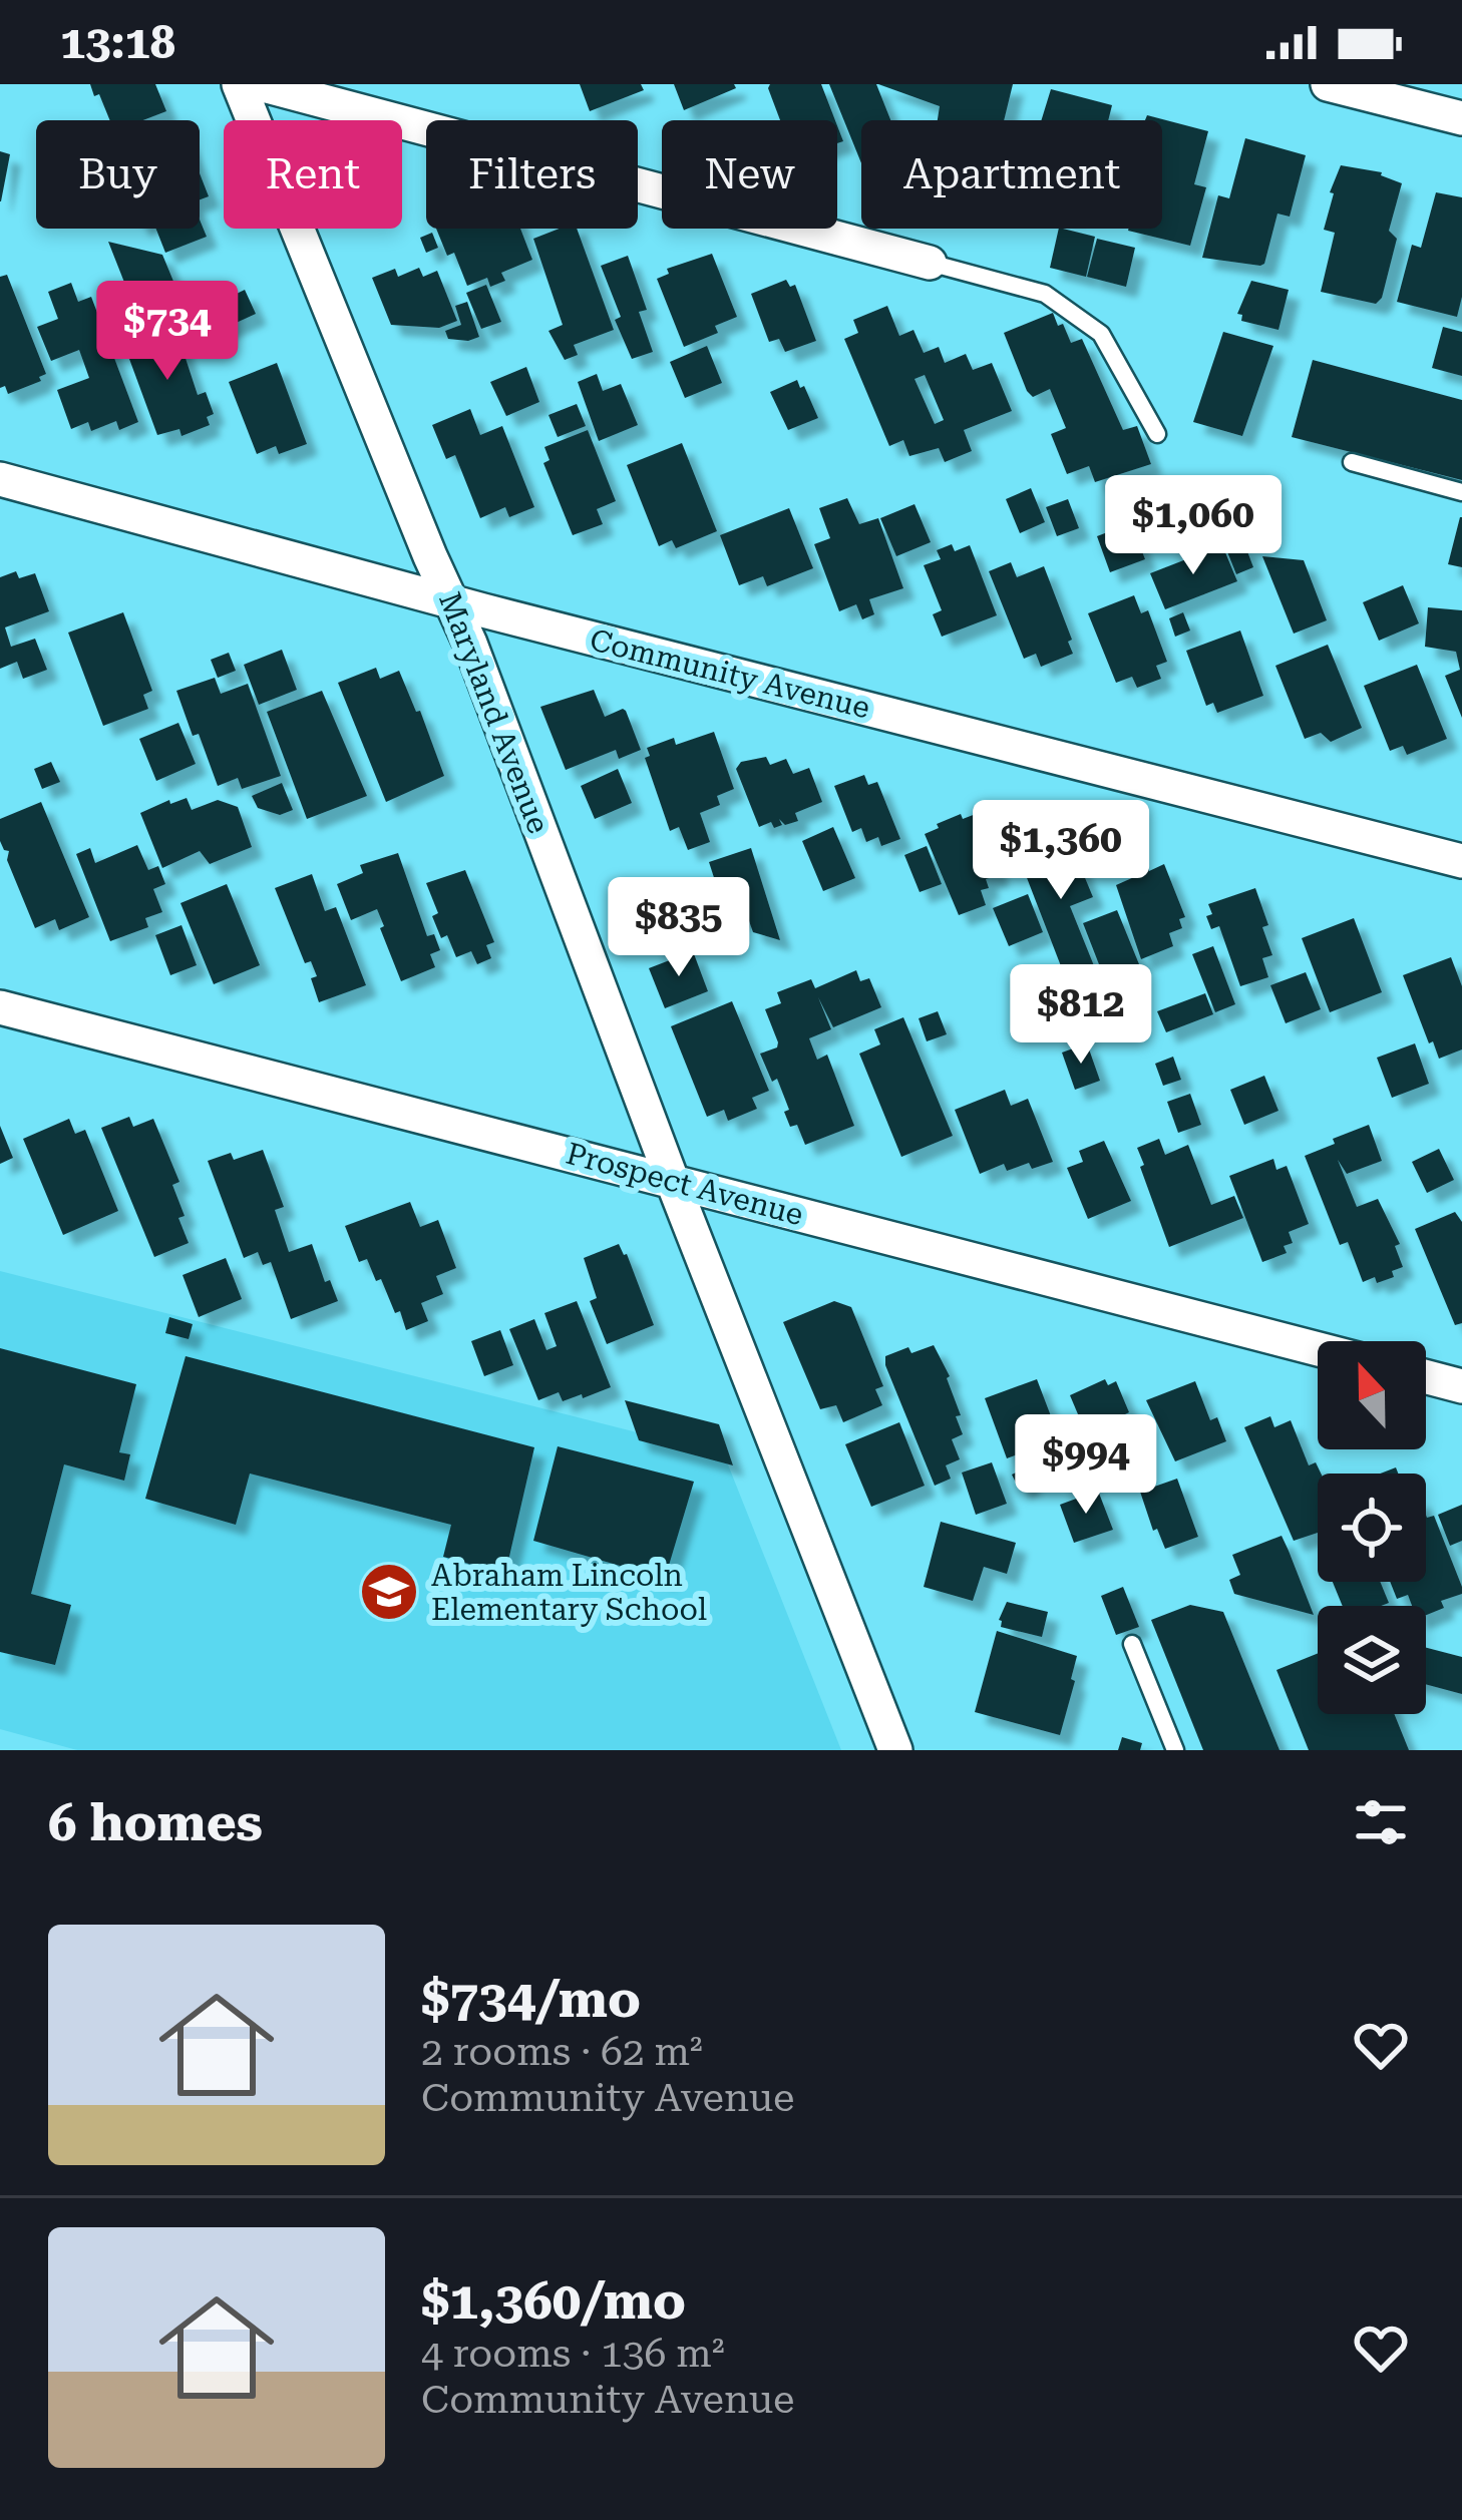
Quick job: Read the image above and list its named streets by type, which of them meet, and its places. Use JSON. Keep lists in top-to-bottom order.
{
  "streets": {
    "street": ["Community Avenue", "Maryland Avenue", "Prospect Avenue"]
  },
  "crossings": [
    ["Community Avenue", "Maryland Avenue"],
    ["Maryland Avenue", "Prospect Avenue"]
  ],
  "places": {
    "school or university": ["Abraham Lincoln Elementary School"]
  },
  "north": "top",
  "page": {
    "status": "13:18",
    "chip": [
      "Buy",
      "Rent",
      "Filters",
      "New",
      "Apartment"
    ],
    "price": [
      "$734",
      "$1,060",
      "$1,360",
      "$835",
      "$812",
      "$994"
    ],
    "heading": "6 homes",
    "list": [
      {
        "name": "$734/mo",
        "note": "2 rooms · 62 m² · Community Avenue"
      },
      {
        "name": "$1,360/mo",
        "note": "4 rooms · 136 m² · Community Avenue"
      }
    ]
  }
}
